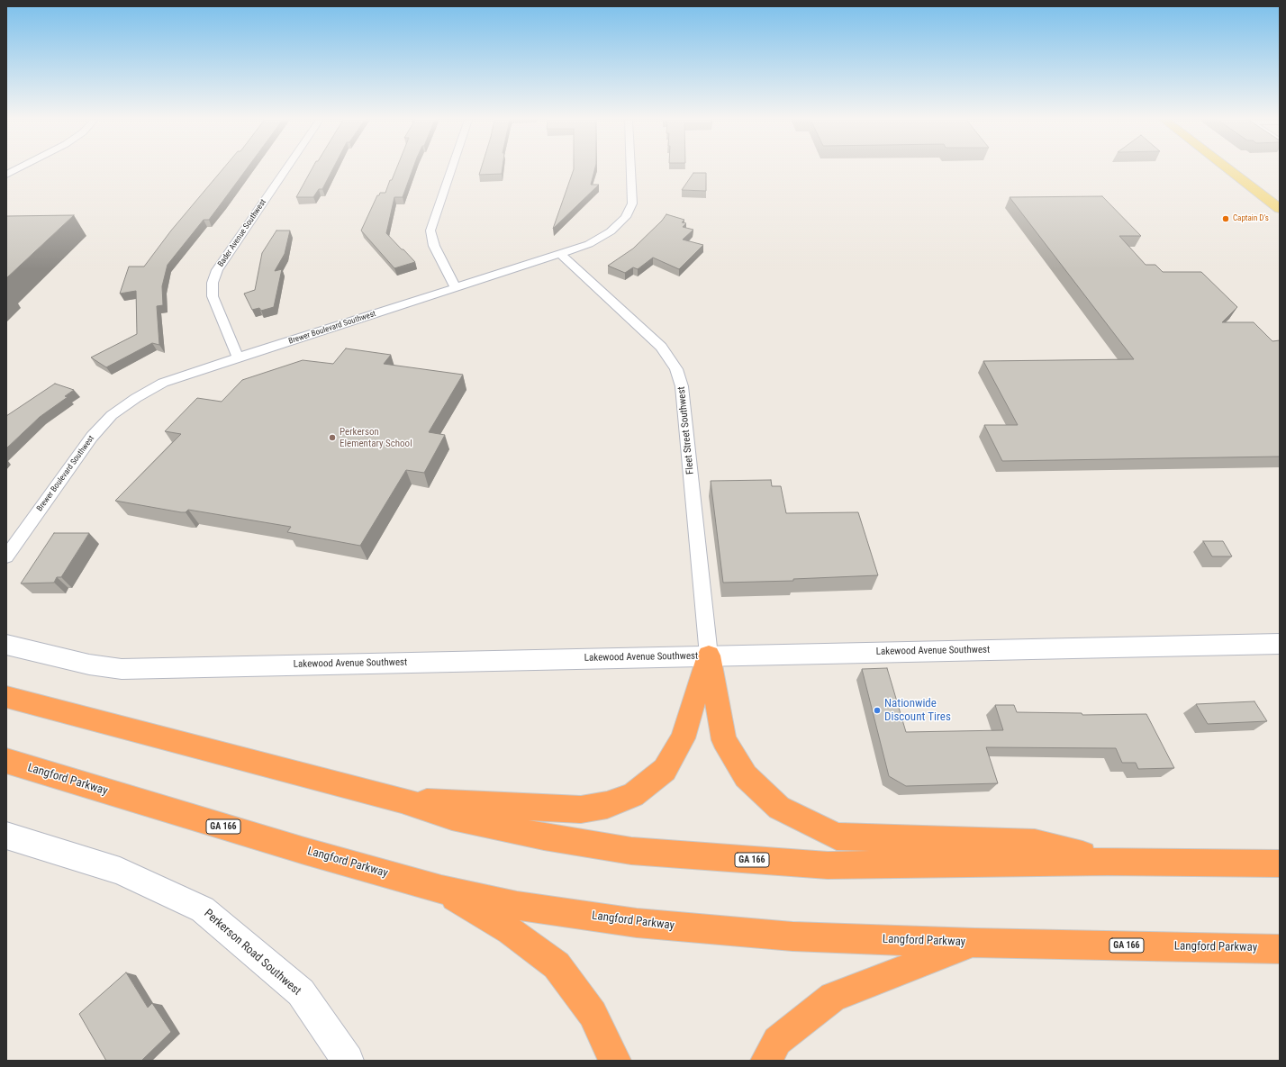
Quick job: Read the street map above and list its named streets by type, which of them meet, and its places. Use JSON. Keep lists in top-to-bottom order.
{
  "streets": {
    "highway": ["Langford Parkway", "GA 166"],
    "street": [
      "Bader Avenue Southwest",
      "Brewer Boulevard Southwest",
      "Fleet Street Southwest",
      "Lakewood Avenue Southwest",
      "Perkerson Road Southwest"
    ]
  },
  "crossings": [
    ["Bader Avenue Southwest", "Brewer Boulevard Southwest"],
    ["Brewer Boulevard Southwest", "Fleet Street Southwest"],
    ["Fleet Street Southwest", "Lakewood Avenue Southwest"]
  ],
  "places": ["Captain D's", "Perkerson Elementary School", "Nationwide Discount Tires"]
}
